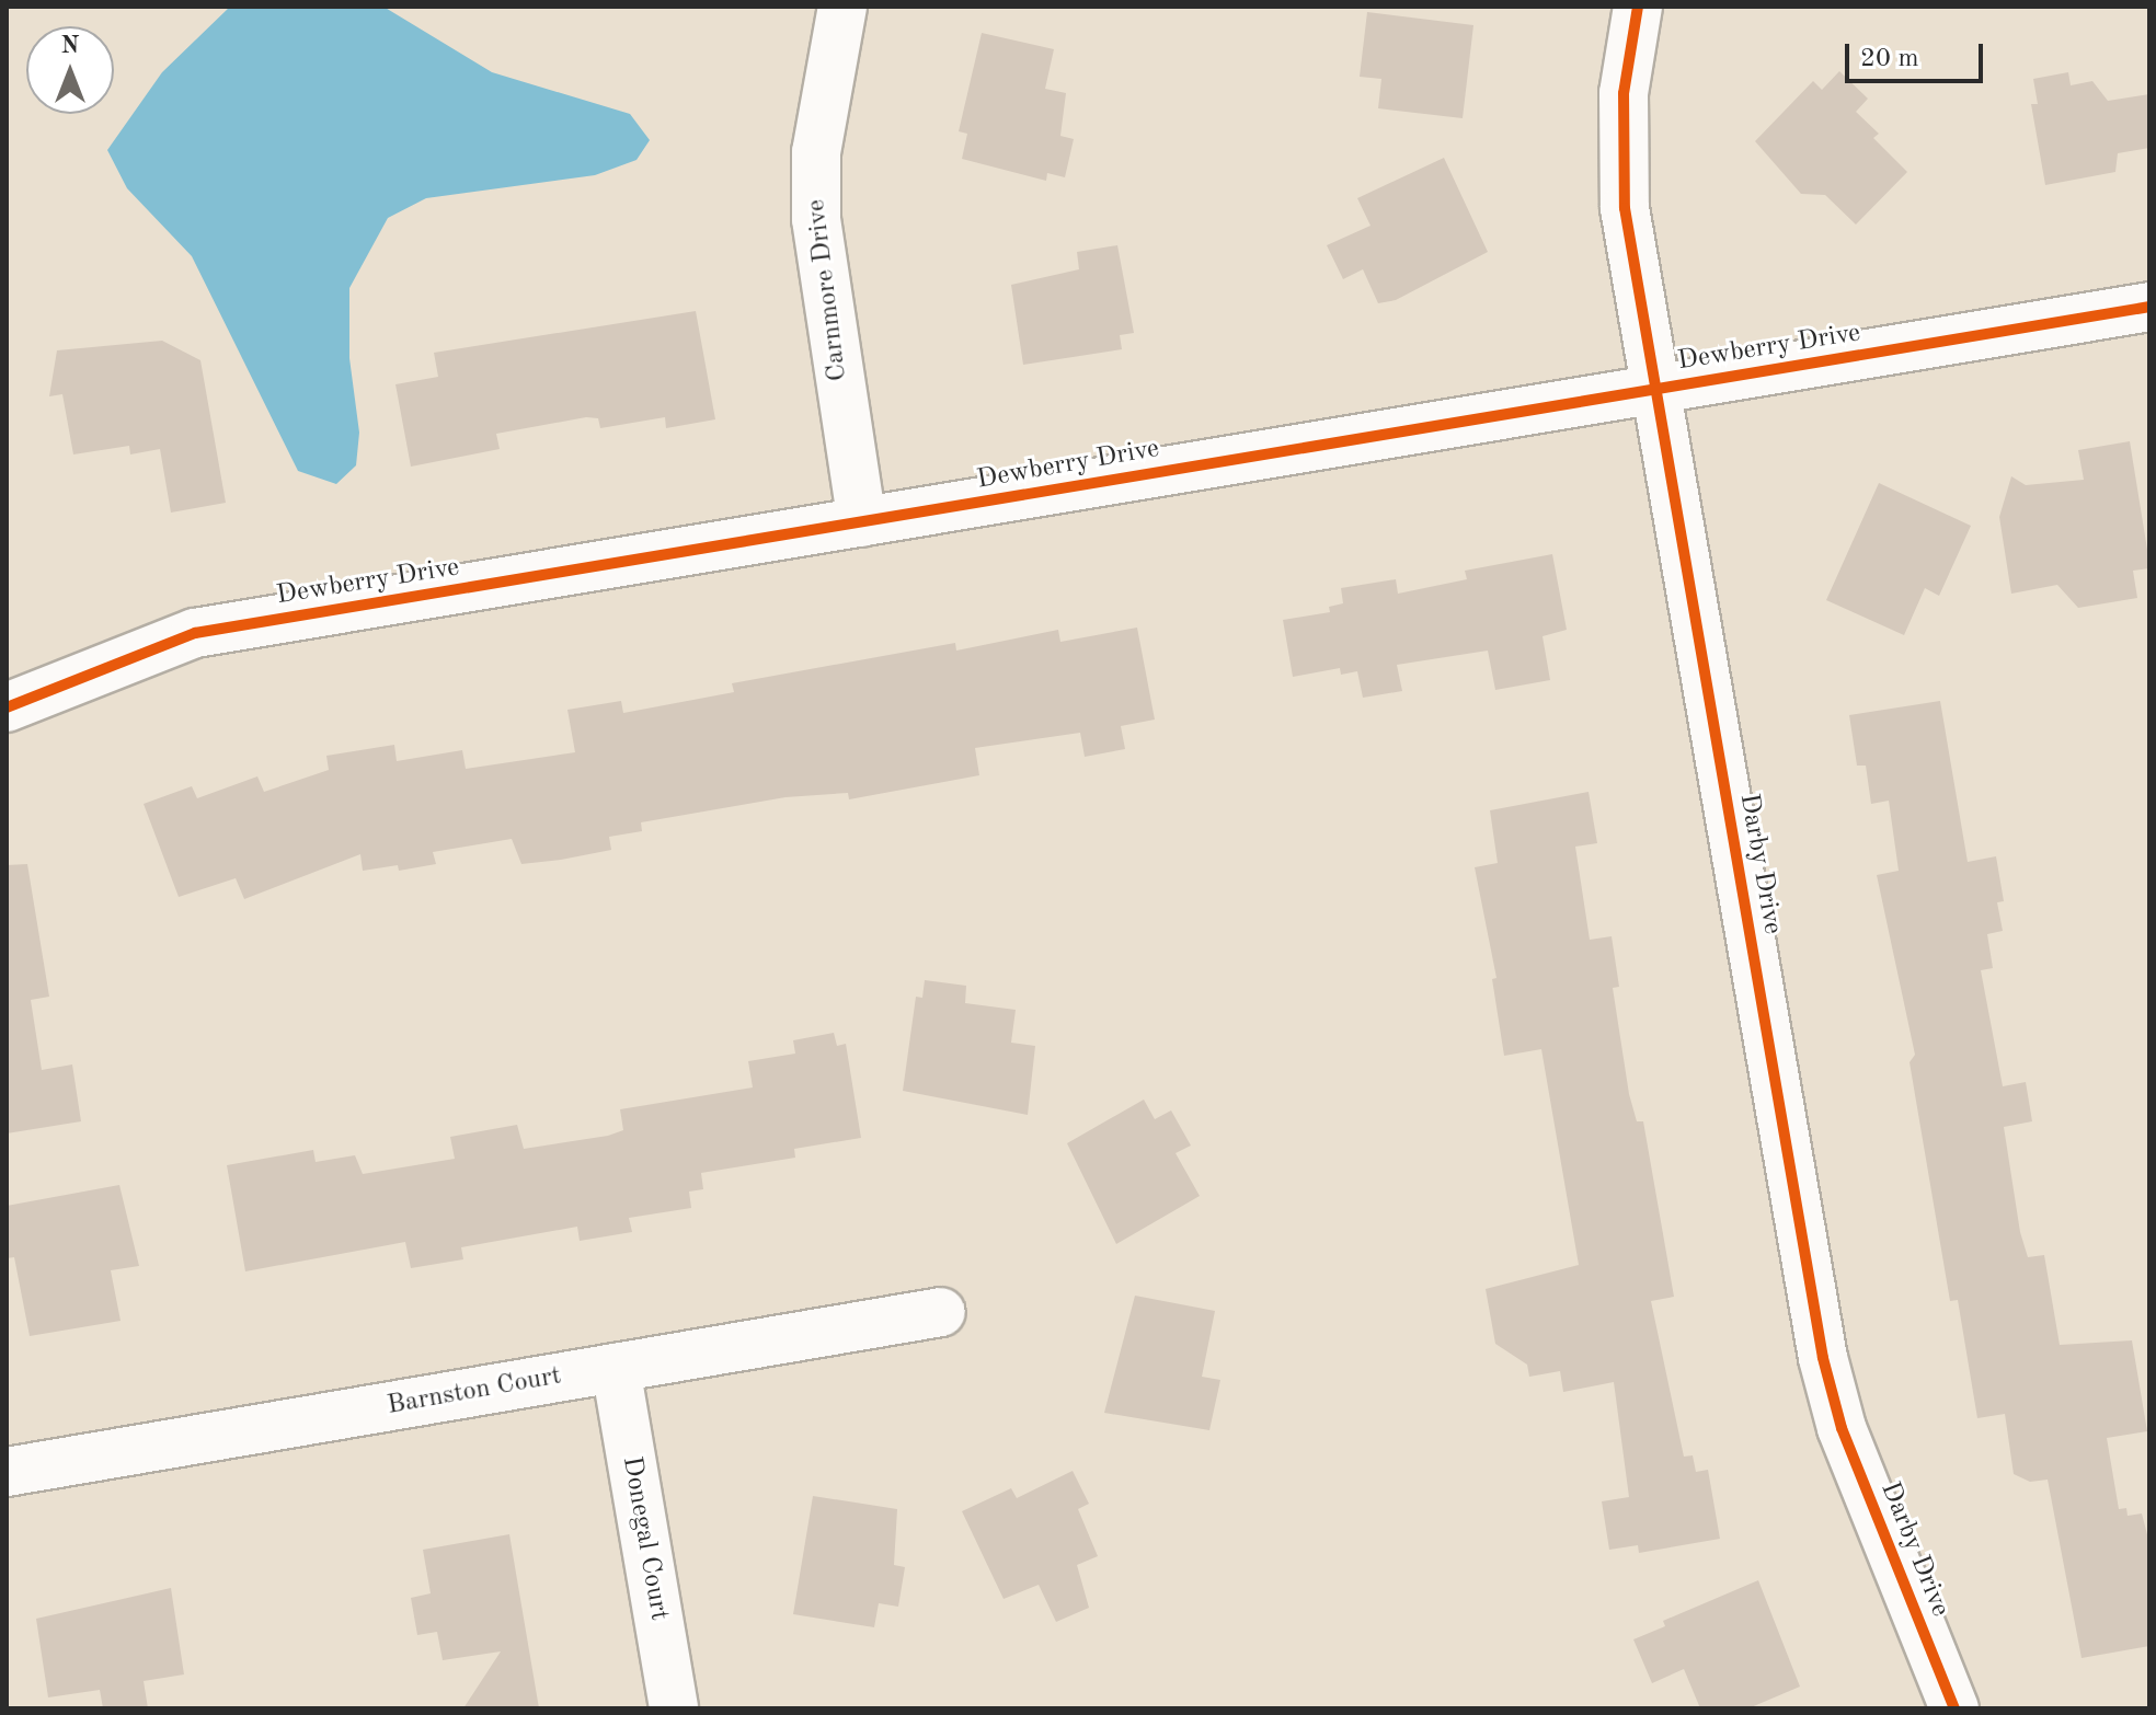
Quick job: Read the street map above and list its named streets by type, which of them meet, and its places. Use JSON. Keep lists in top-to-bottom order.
{
  "streets": {
    "street": [
      "Carnmore Drive",
      "Dewberry Drive",
      "Darby Drive",
      "Barnston Court",
      "Donegal Court"
    ]
  },
  "crossings": [
    ["Carnmore Drive", "Dewberry Drive"],
    ["Dewberry Drive", "Darby Drive"],
    ["Barnston Court", "Donegal Court"]
  ],
  "scale_bar": "20 m",
  "north": "top"
}
